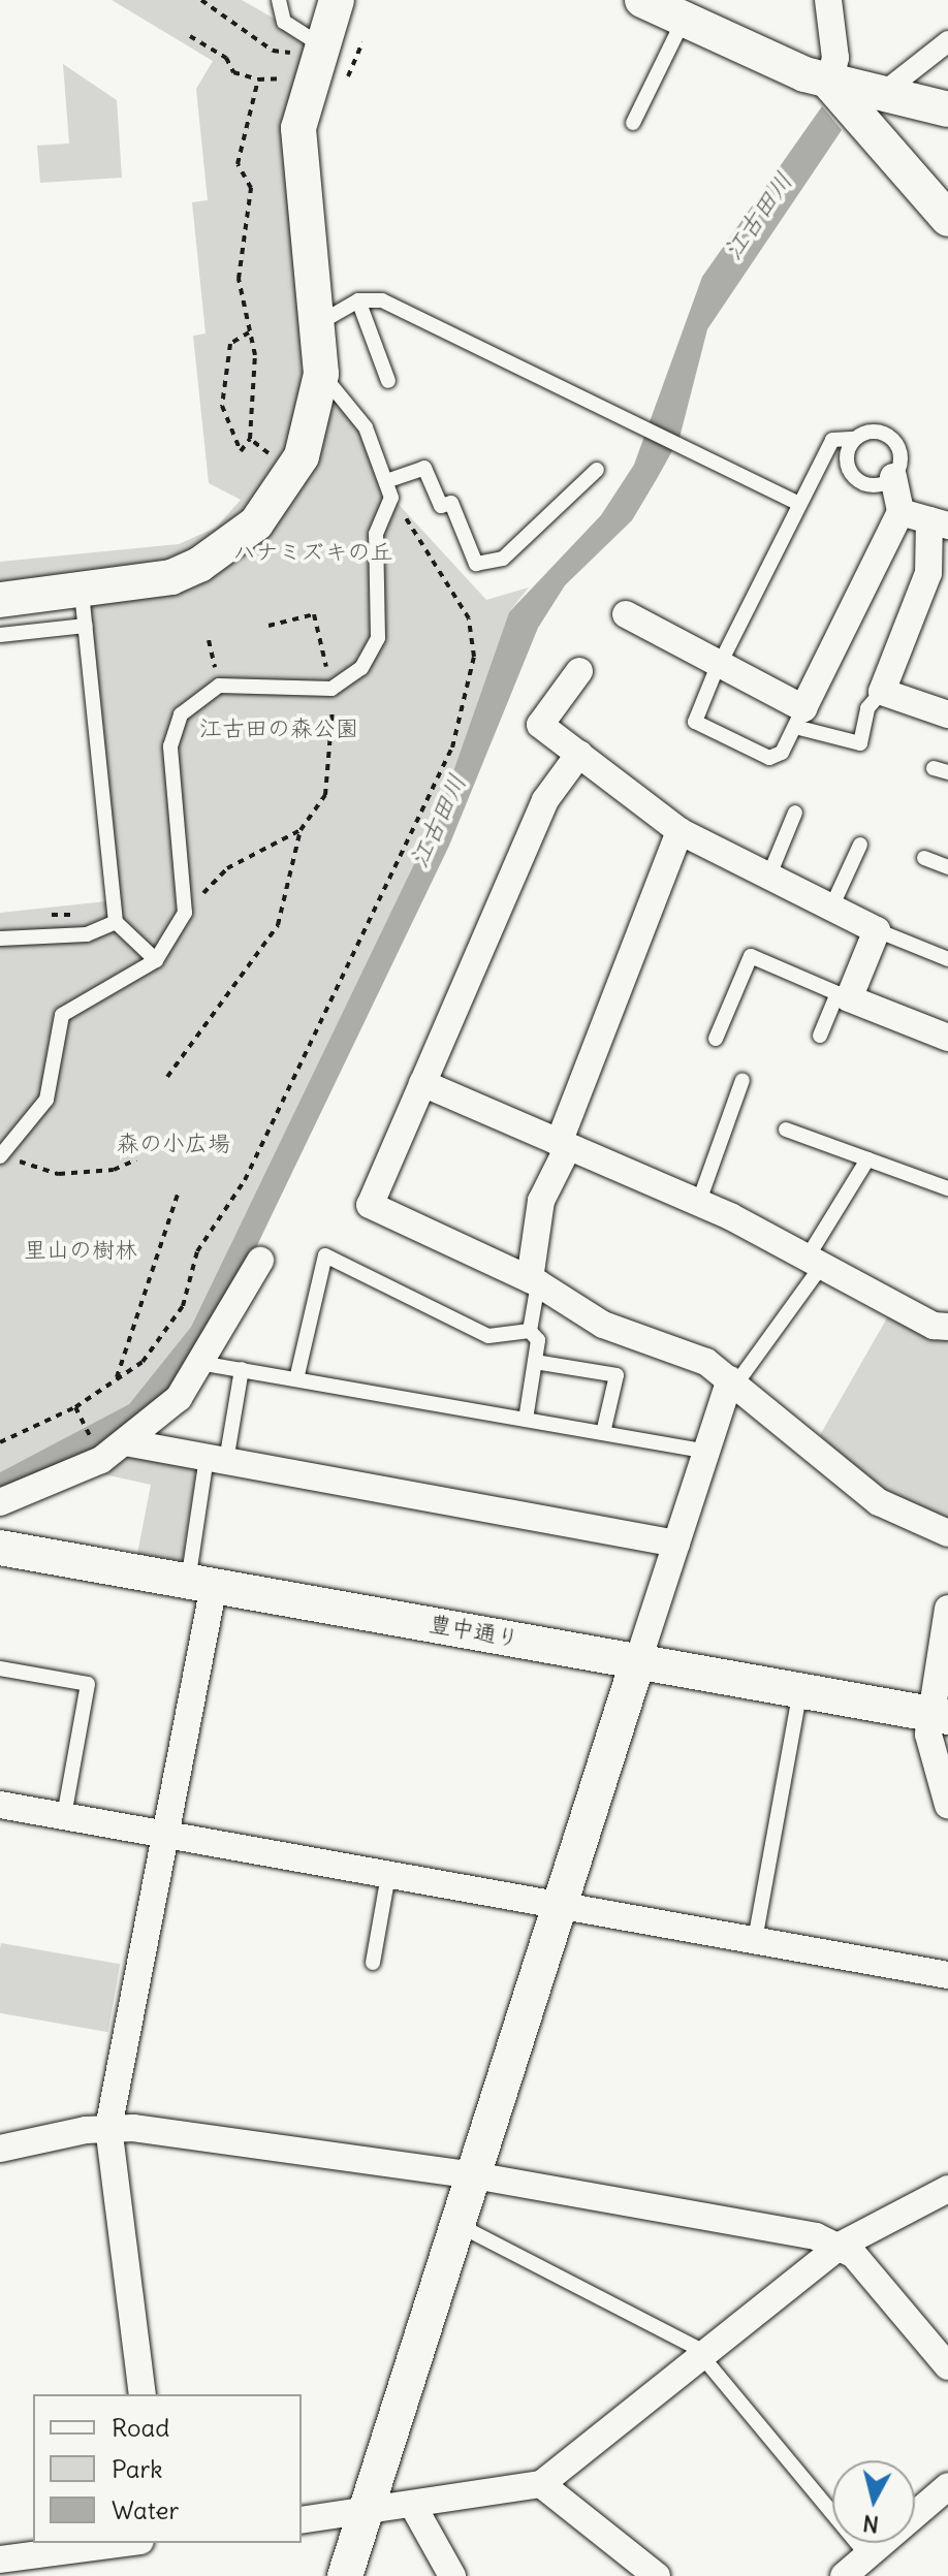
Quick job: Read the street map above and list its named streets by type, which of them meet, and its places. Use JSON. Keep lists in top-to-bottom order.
{
  "streets": {
    "street": ["豊中通り"]
  },
  "water": ["江古田川"],
  "parks": [
    "ハナミズキの丘",
    "江古田の森公園",
    "森の小広場",
    "里山の樹林"
  ],
  "legend": ["Road", "Park", "Water"],
  "north": "bottom"
}
